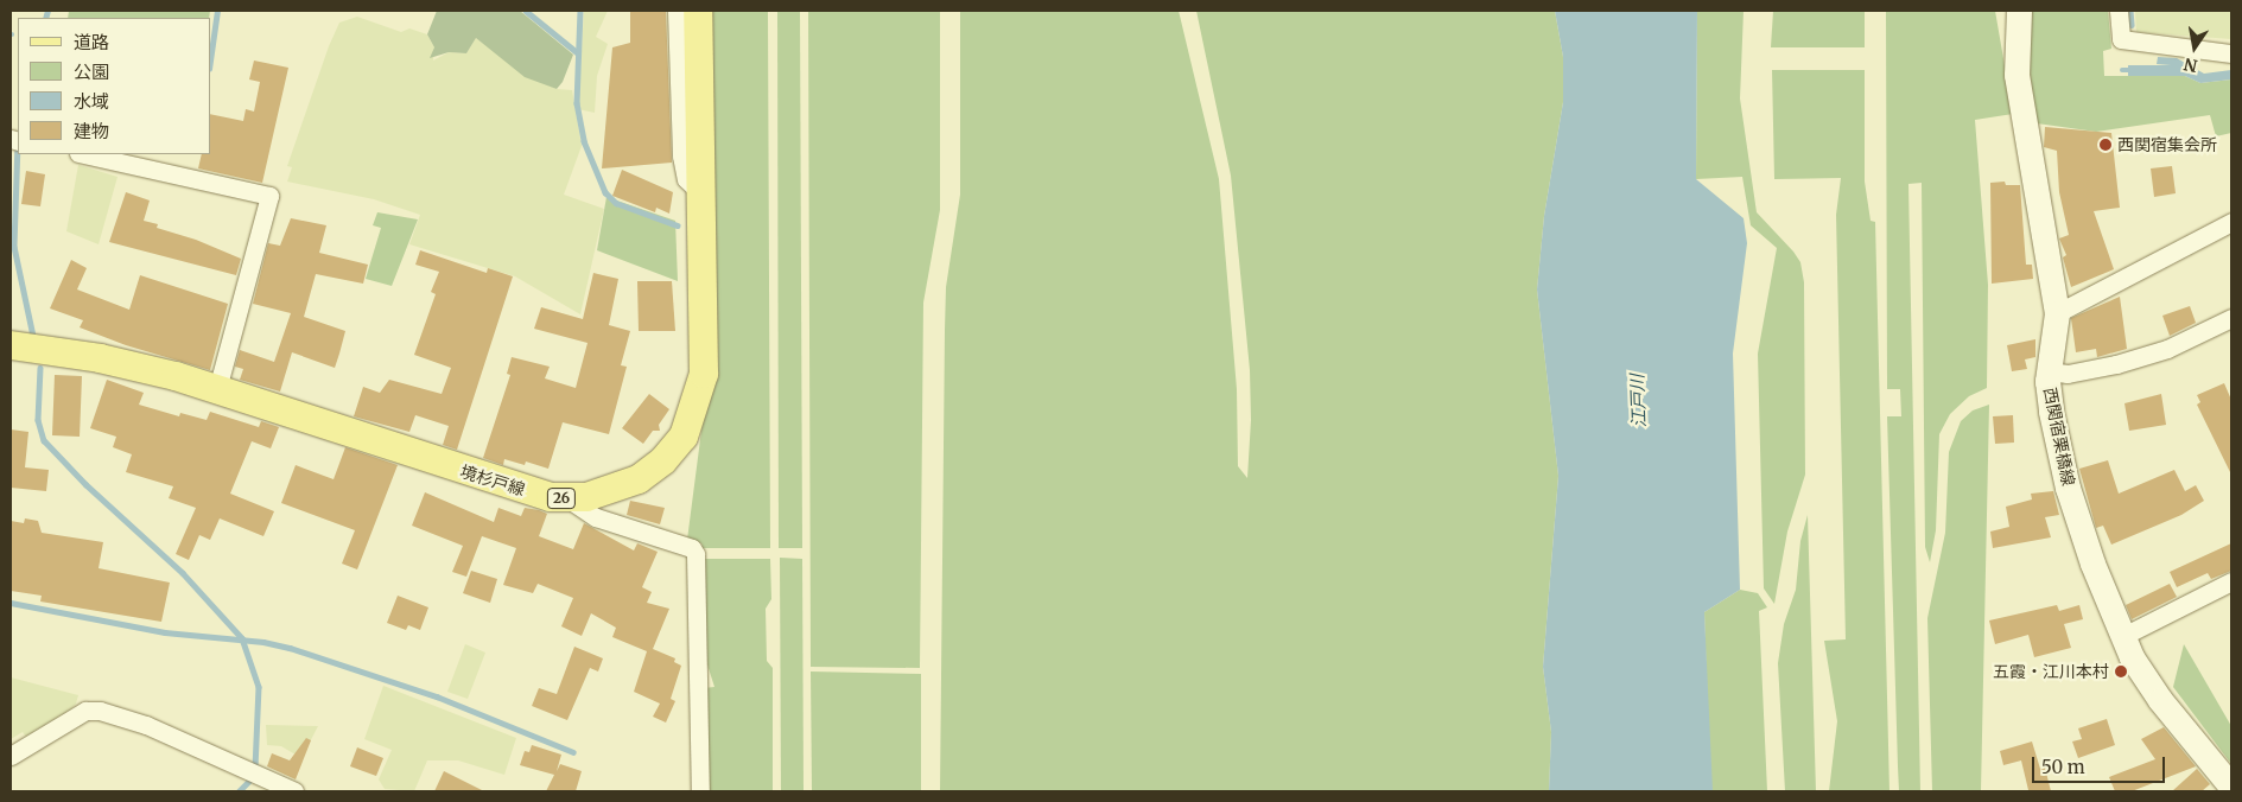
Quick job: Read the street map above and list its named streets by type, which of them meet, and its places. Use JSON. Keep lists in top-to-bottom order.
{
  "streets": {
    "main road": ["西関宿栗橋線", "境杉戸線", "26"]
  },
  "water": ["江戸川"],
  "places": ["西関宿集会所", "五霞・江川本村"],
  "legend": [
    "道路",
    "公園",
    "水域",
    "建物"
  ],
  "scale_bar": "50 m",
  "north": "bottom"
}
